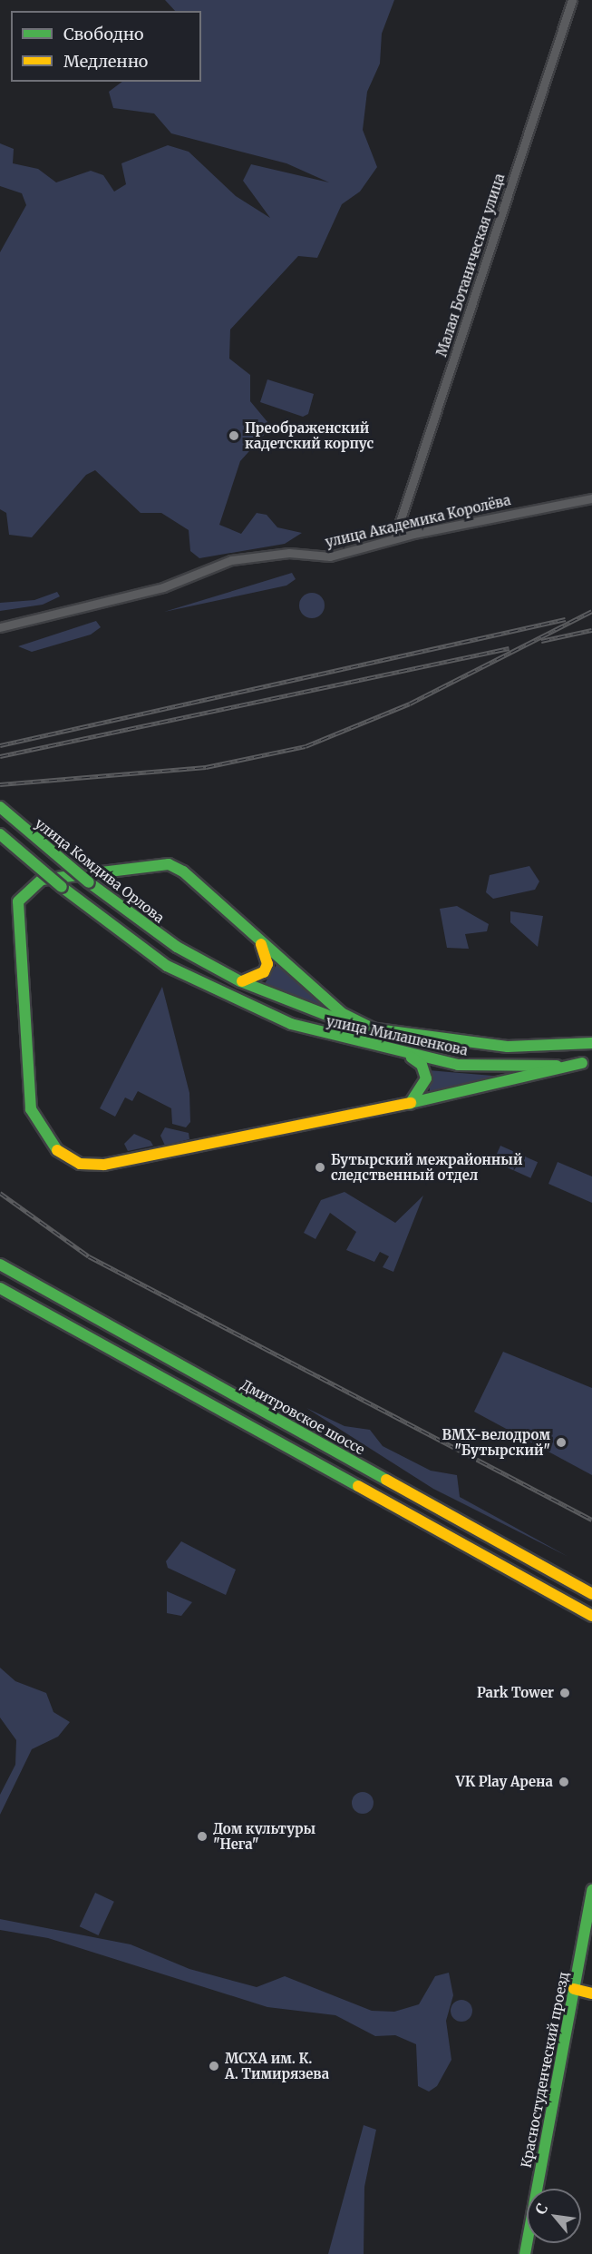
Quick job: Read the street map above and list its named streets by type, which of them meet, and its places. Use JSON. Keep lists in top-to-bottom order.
{
  "streets": {
    "main road": [
      "улица Комдива Орлова",
      "улица Милашенкова",
      "Дмитровское шоссе",
      "Красностуденческий проезд"
    ],
    "street": ["Малая Ботаническая улица", "улица Академика Королёва"]
  },
  "crossings": [
    ["Малая Ботаническая улица", "улица Академика Королёва"],
    ["улица Комдива Орлова", "улица Милашенкова"]
  ],
  "places": [
    "Преображенский кадетский корпус",
    "Бутырский межрайонный следственный отдел",
    "BMX-велодром \"Бутырский\"",
    "Park Tower",
    "VK Play Арена",
    "Дом культуры \"Нега\"",
    "МСХА им. К. А. Тимирязева"
  ],
  "legend": ["Свободно", "Медленно"],
  "north": "top left"
}
